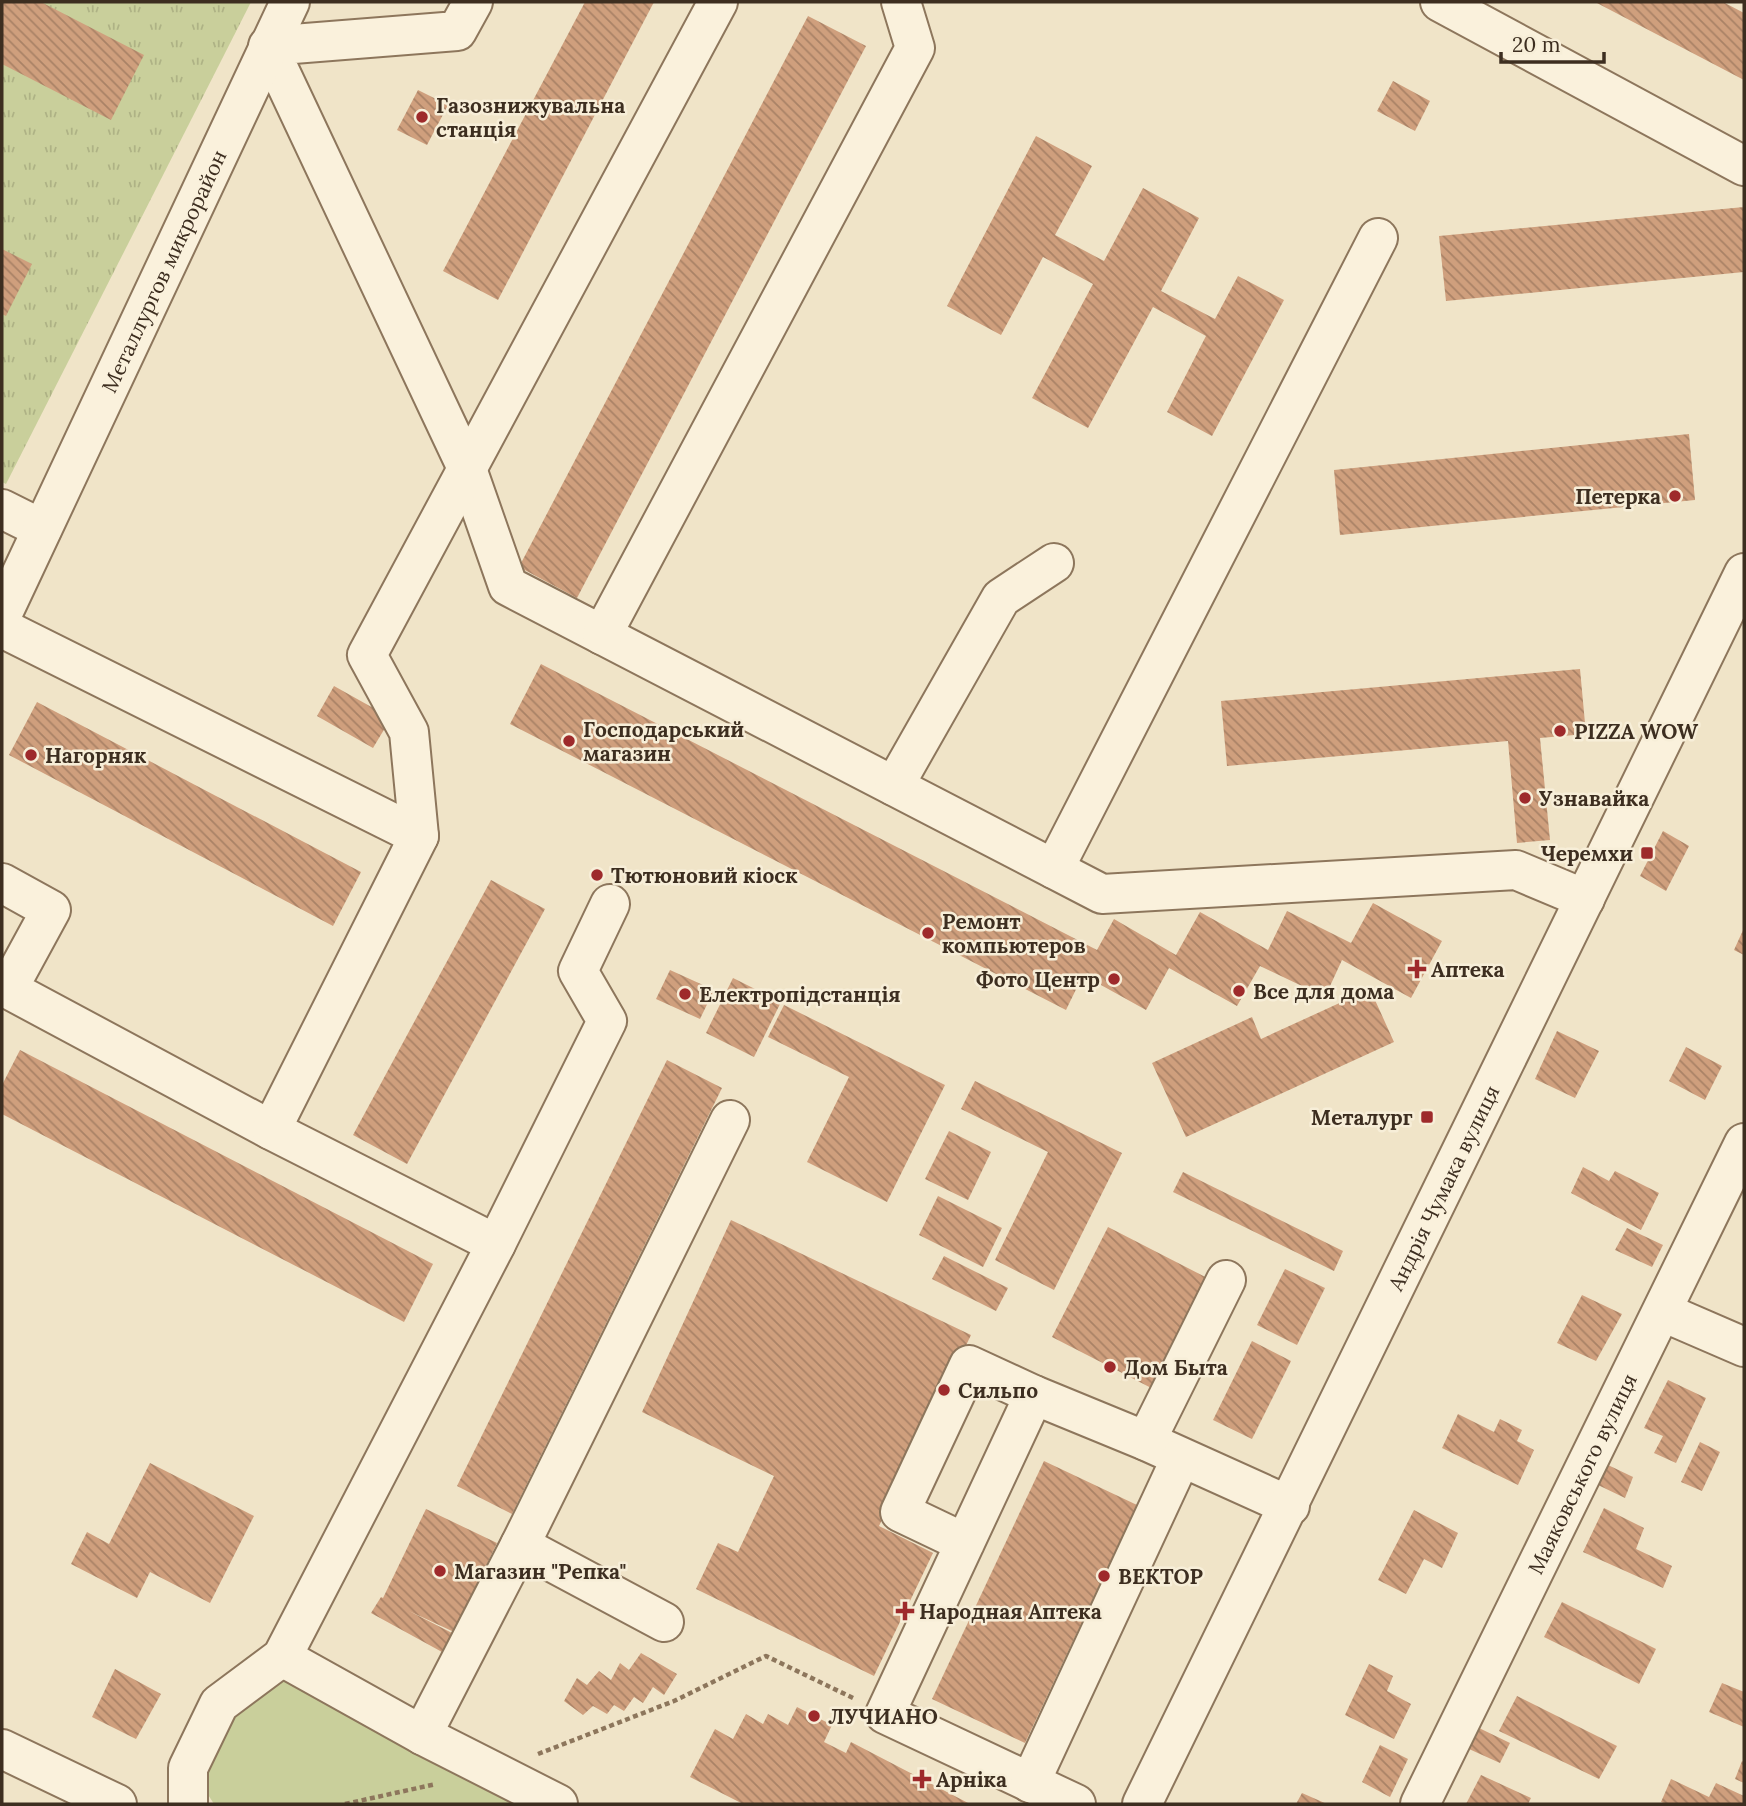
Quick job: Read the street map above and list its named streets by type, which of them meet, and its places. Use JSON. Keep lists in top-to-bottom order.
{
  "streets": {
    "street": ["Металлургов микрорайон", "Андрія Чумака вулиця", "Маяковського вулиця"]
  },
  "places": {
    "other": [
      "Газознижувальна станція",
      "Петерка",
      "PIZZA WOW",
      "Господарський магазин",
      "Нагорняк",
      "Узнавайка",
      "Тютюновий кіоск",
      "Ремонт компьютеров",
      "Фото Центр",
      "Все для дома",
      "Електропідстанція",
      "Дом Быта",
      "Сильпо",
      "Магазин \"Репка\"",
      "ВЕКТОР",
      "ЛУЧИАНО"
    ],
    "transit": ["Черемхи", "Металург"],
    "health": ["Аптека", "Народная Аптека", "Арніка"]
  },
  "scale_bar": "20 m"
}
